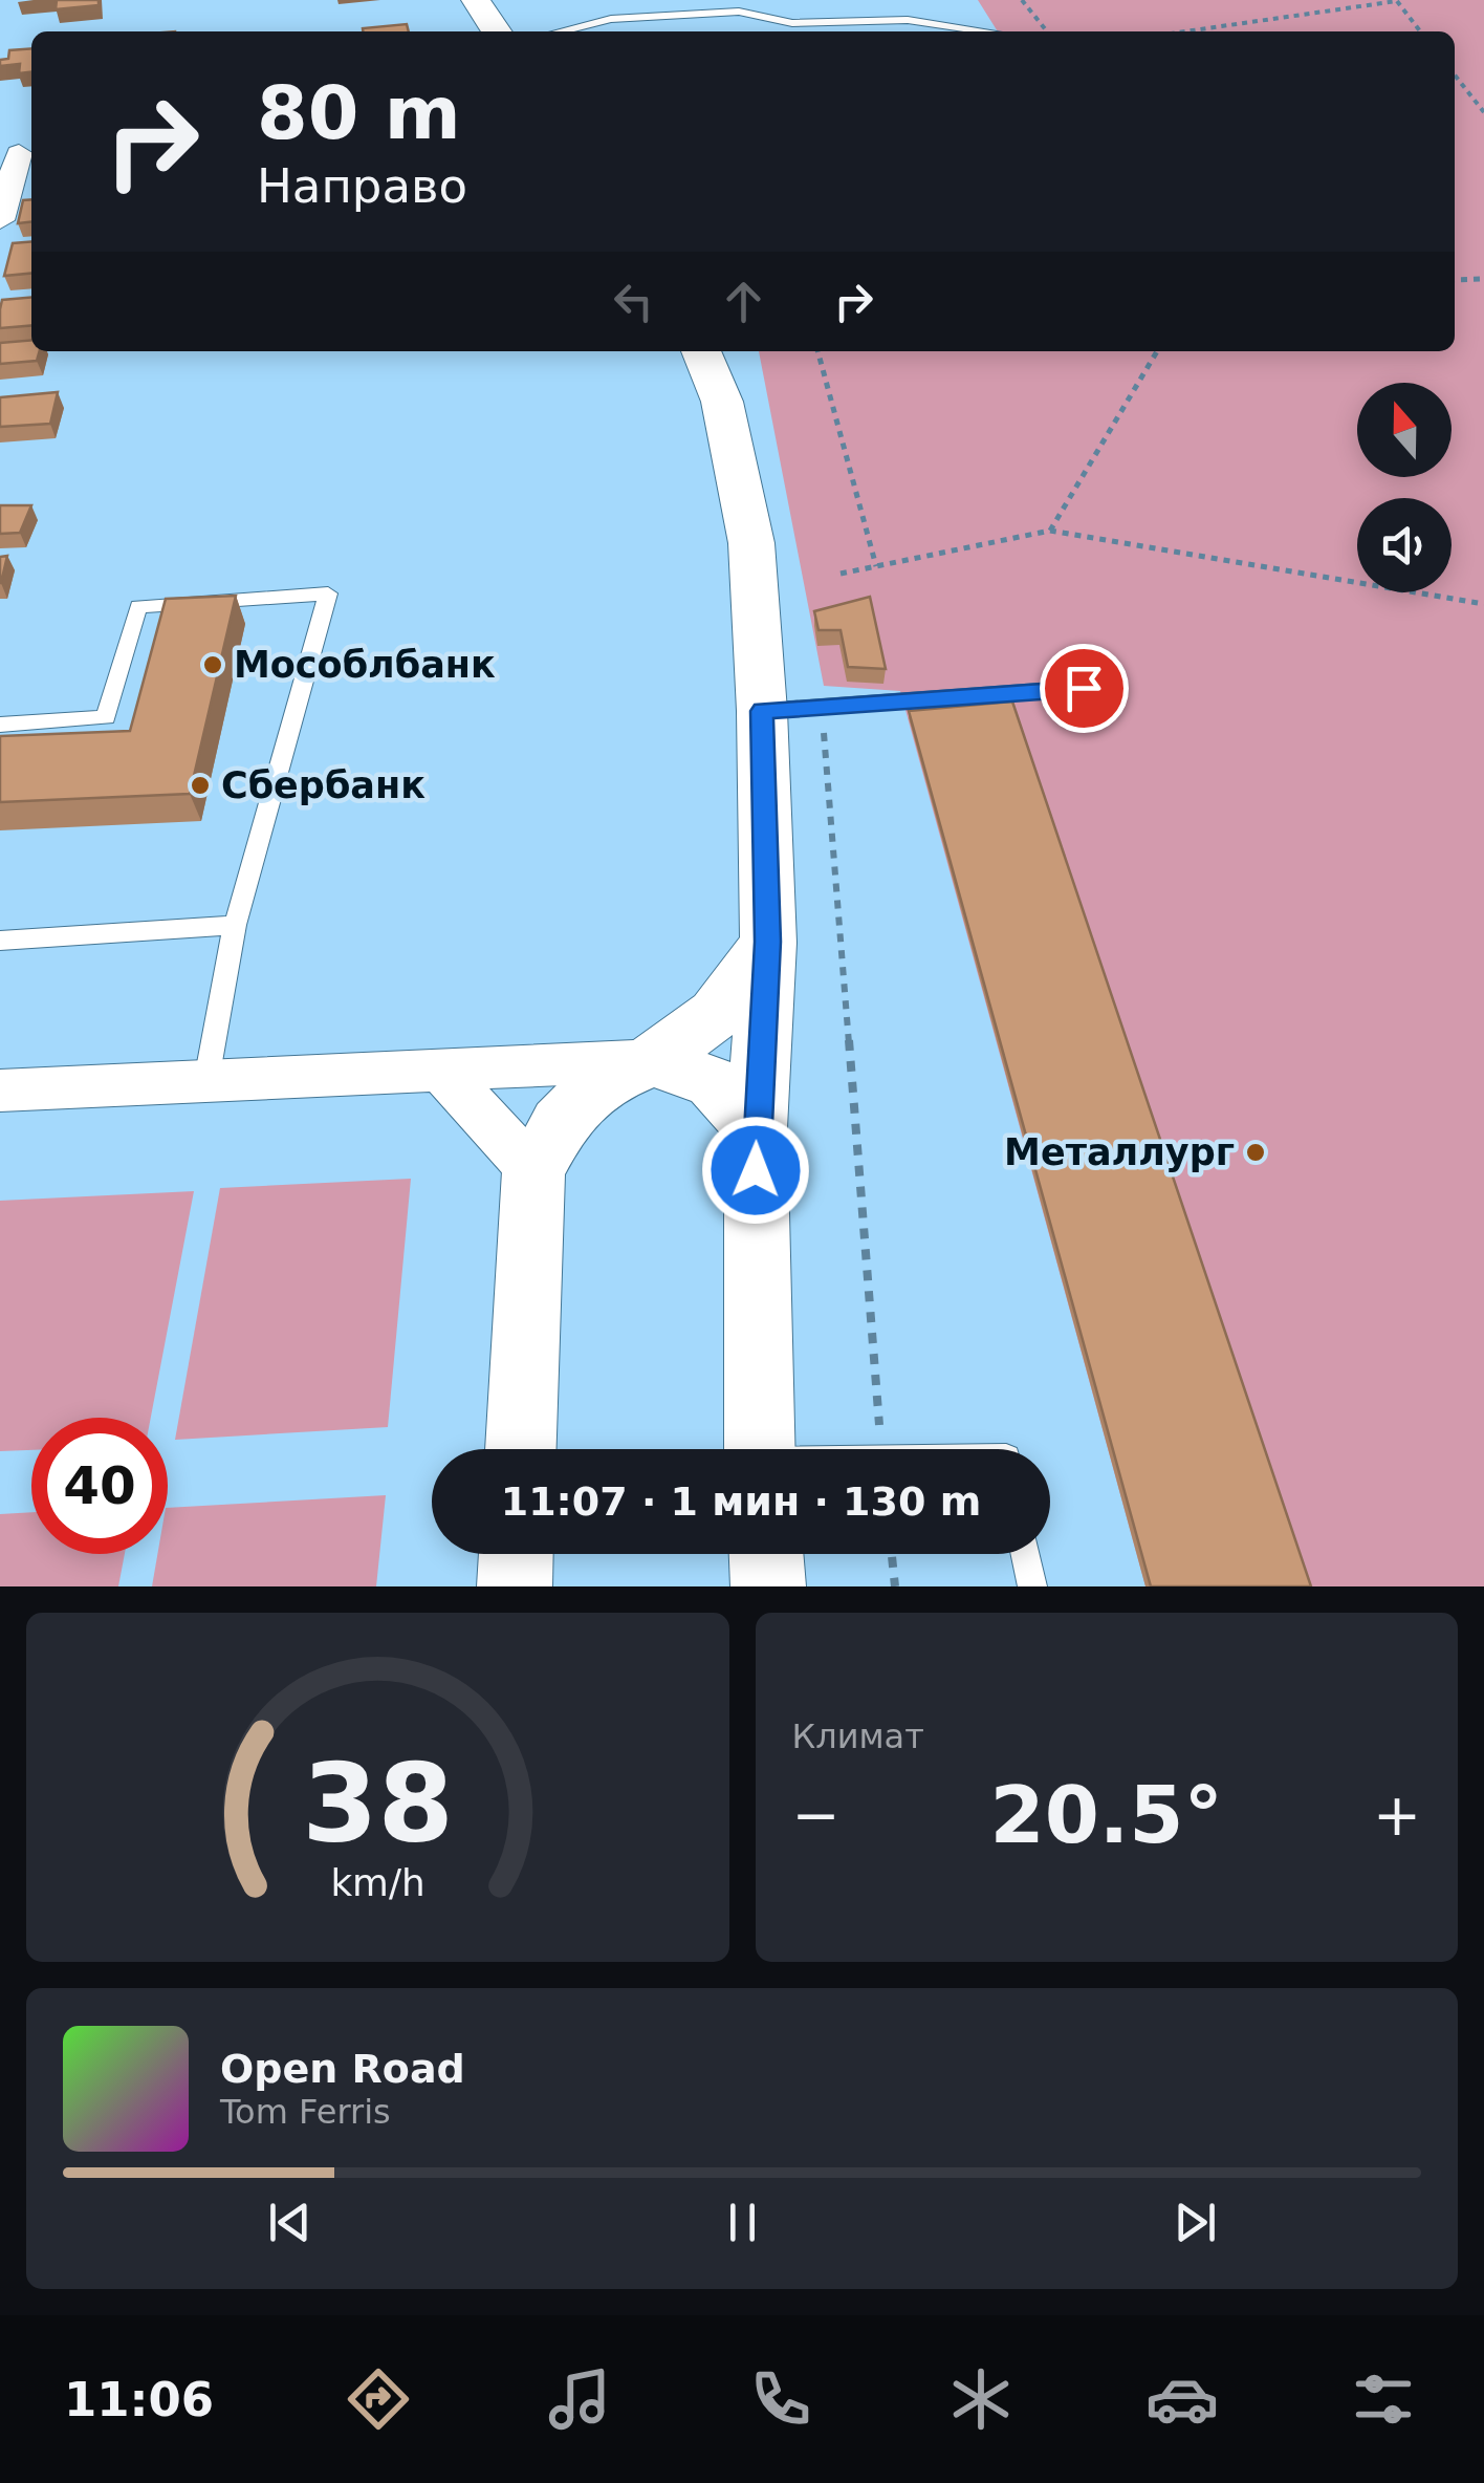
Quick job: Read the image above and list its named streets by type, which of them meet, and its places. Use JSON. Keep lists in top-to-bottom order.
{
  "places": ["Мособлбанк", "Сбербанк", "Металлург"],
  "north": "top",
  "page": {
    "turn": ["80 m", "Направо"],
    "limit": "40",
    "trip": "11:07 · 1 мин · 130 m",
    "tile": "Климат",
    "heat": ["−", "20.5°", "+"],
    "song": ["Open Road", "Tom Ferris"],
    "tabs": "11:06",
    "gauge": ["38", "km/h"]
  }
}
